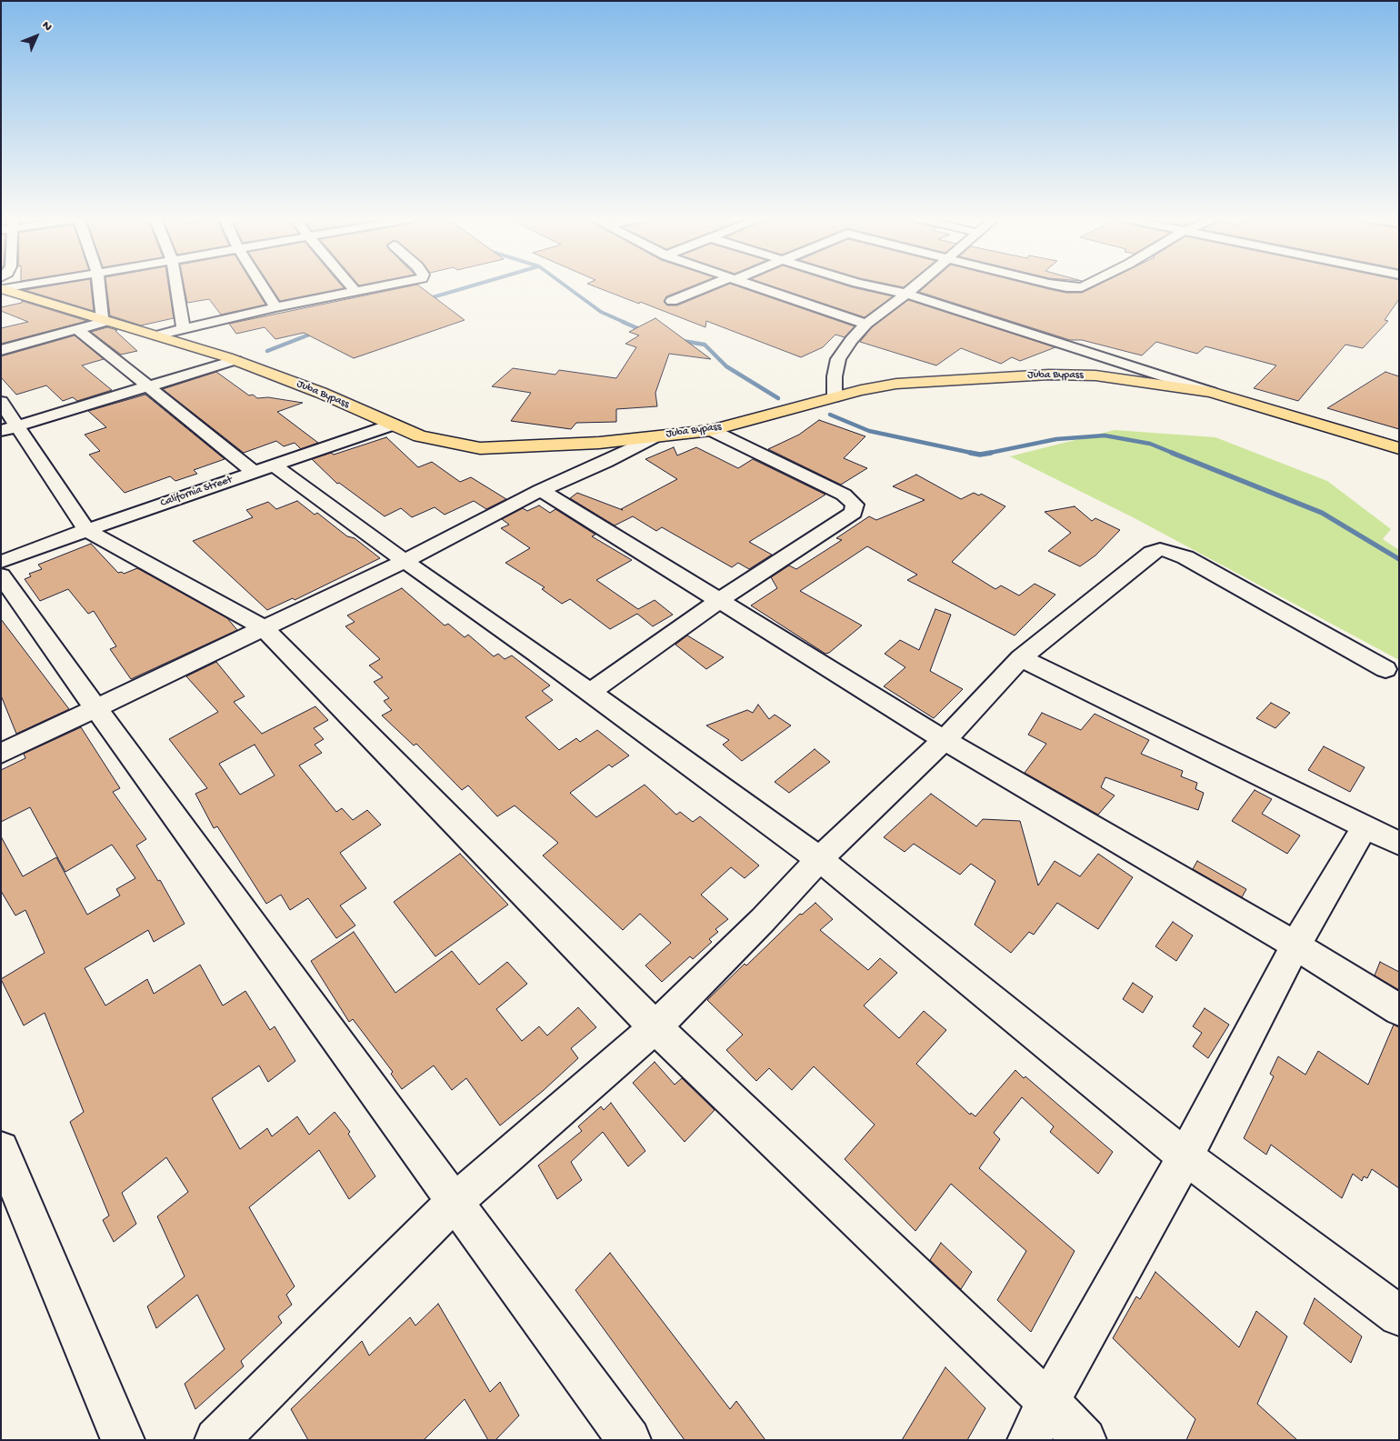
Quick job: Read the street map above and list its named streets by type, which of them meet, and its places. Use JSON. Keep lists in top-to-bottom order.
{
  "streets": {
    "main road": ["Juba Bypass"],
    "street": ["California Street"]
  },
  "crossings": [
    ["Juba Bypass", "California Street"]
  ],
  "north": "top right"
}
